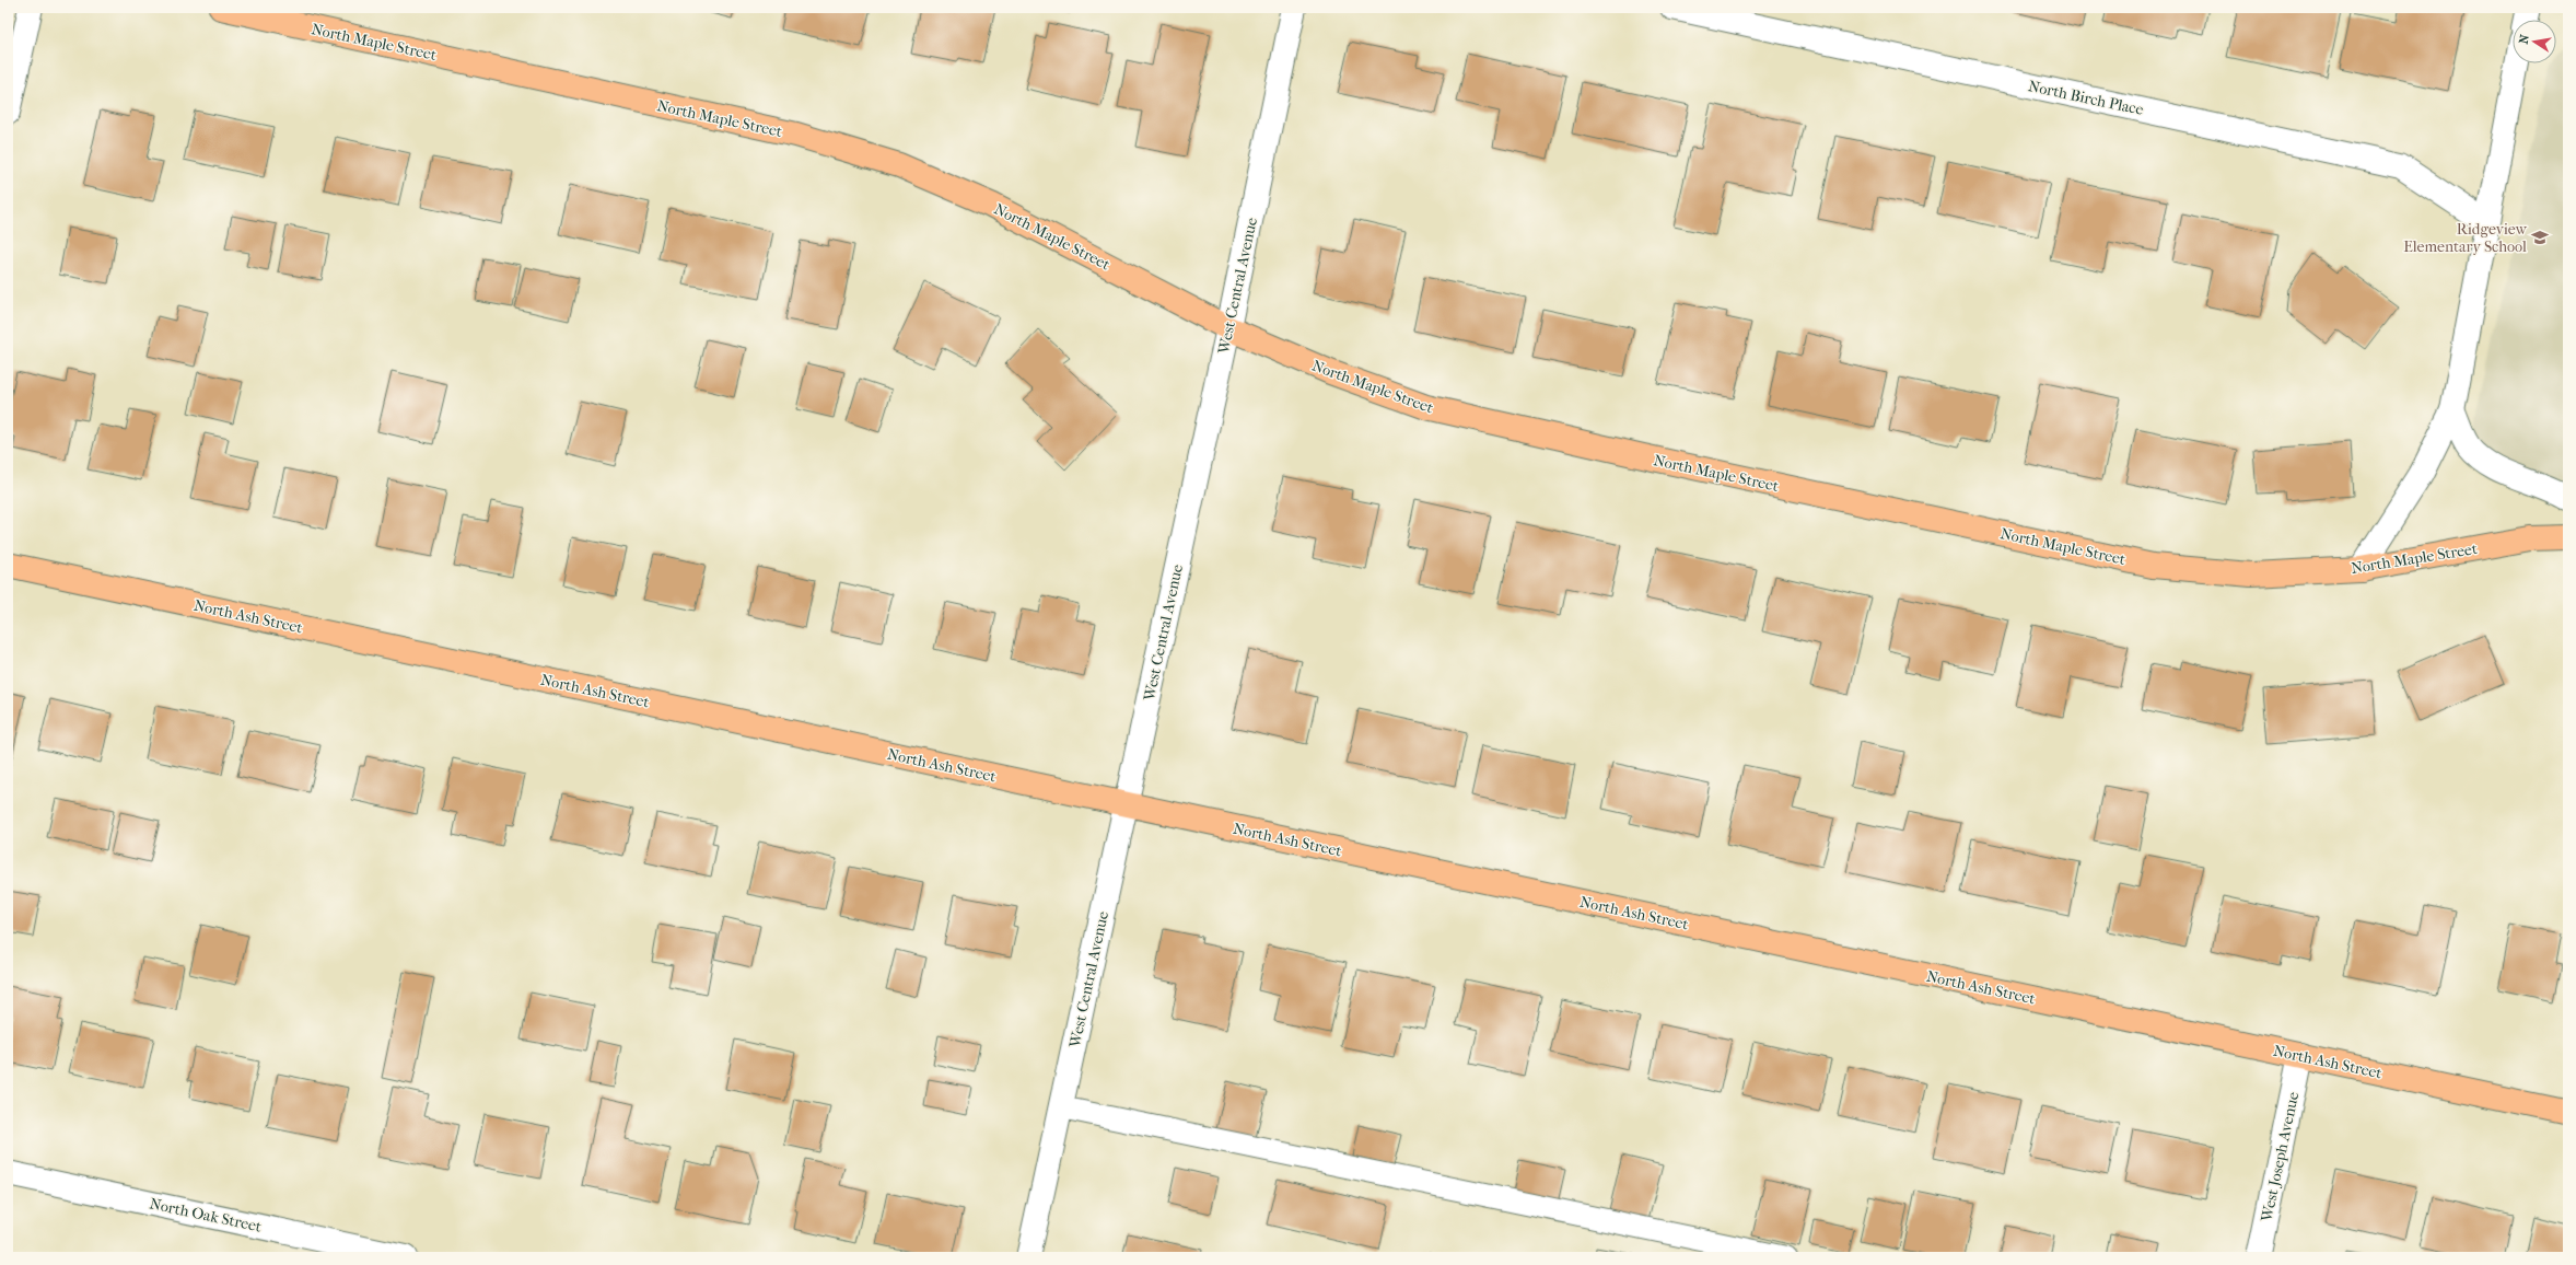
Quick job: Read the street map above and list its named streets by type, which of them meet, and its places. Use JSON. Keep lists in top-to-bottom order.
{
  "streets": {
    "main road": ["North Maple Street", "North Ash Street"],
    "street": [
      "North Birch Place",
      "West Central Avenue",
      "West Joseph Avenue",
      "North Oak Street"
    ]
  },
  "crossings": [
    ["North Maple Street", "West Central Avenue"],
    ["West Central Avenue", "North Ash Street"],
    ["North Ash Street", "West Joseph Avenue"]
  ],
  "places": {
    "school or university": ["Ridgeview Elementary School"]
  },
  "north": "left"
}
